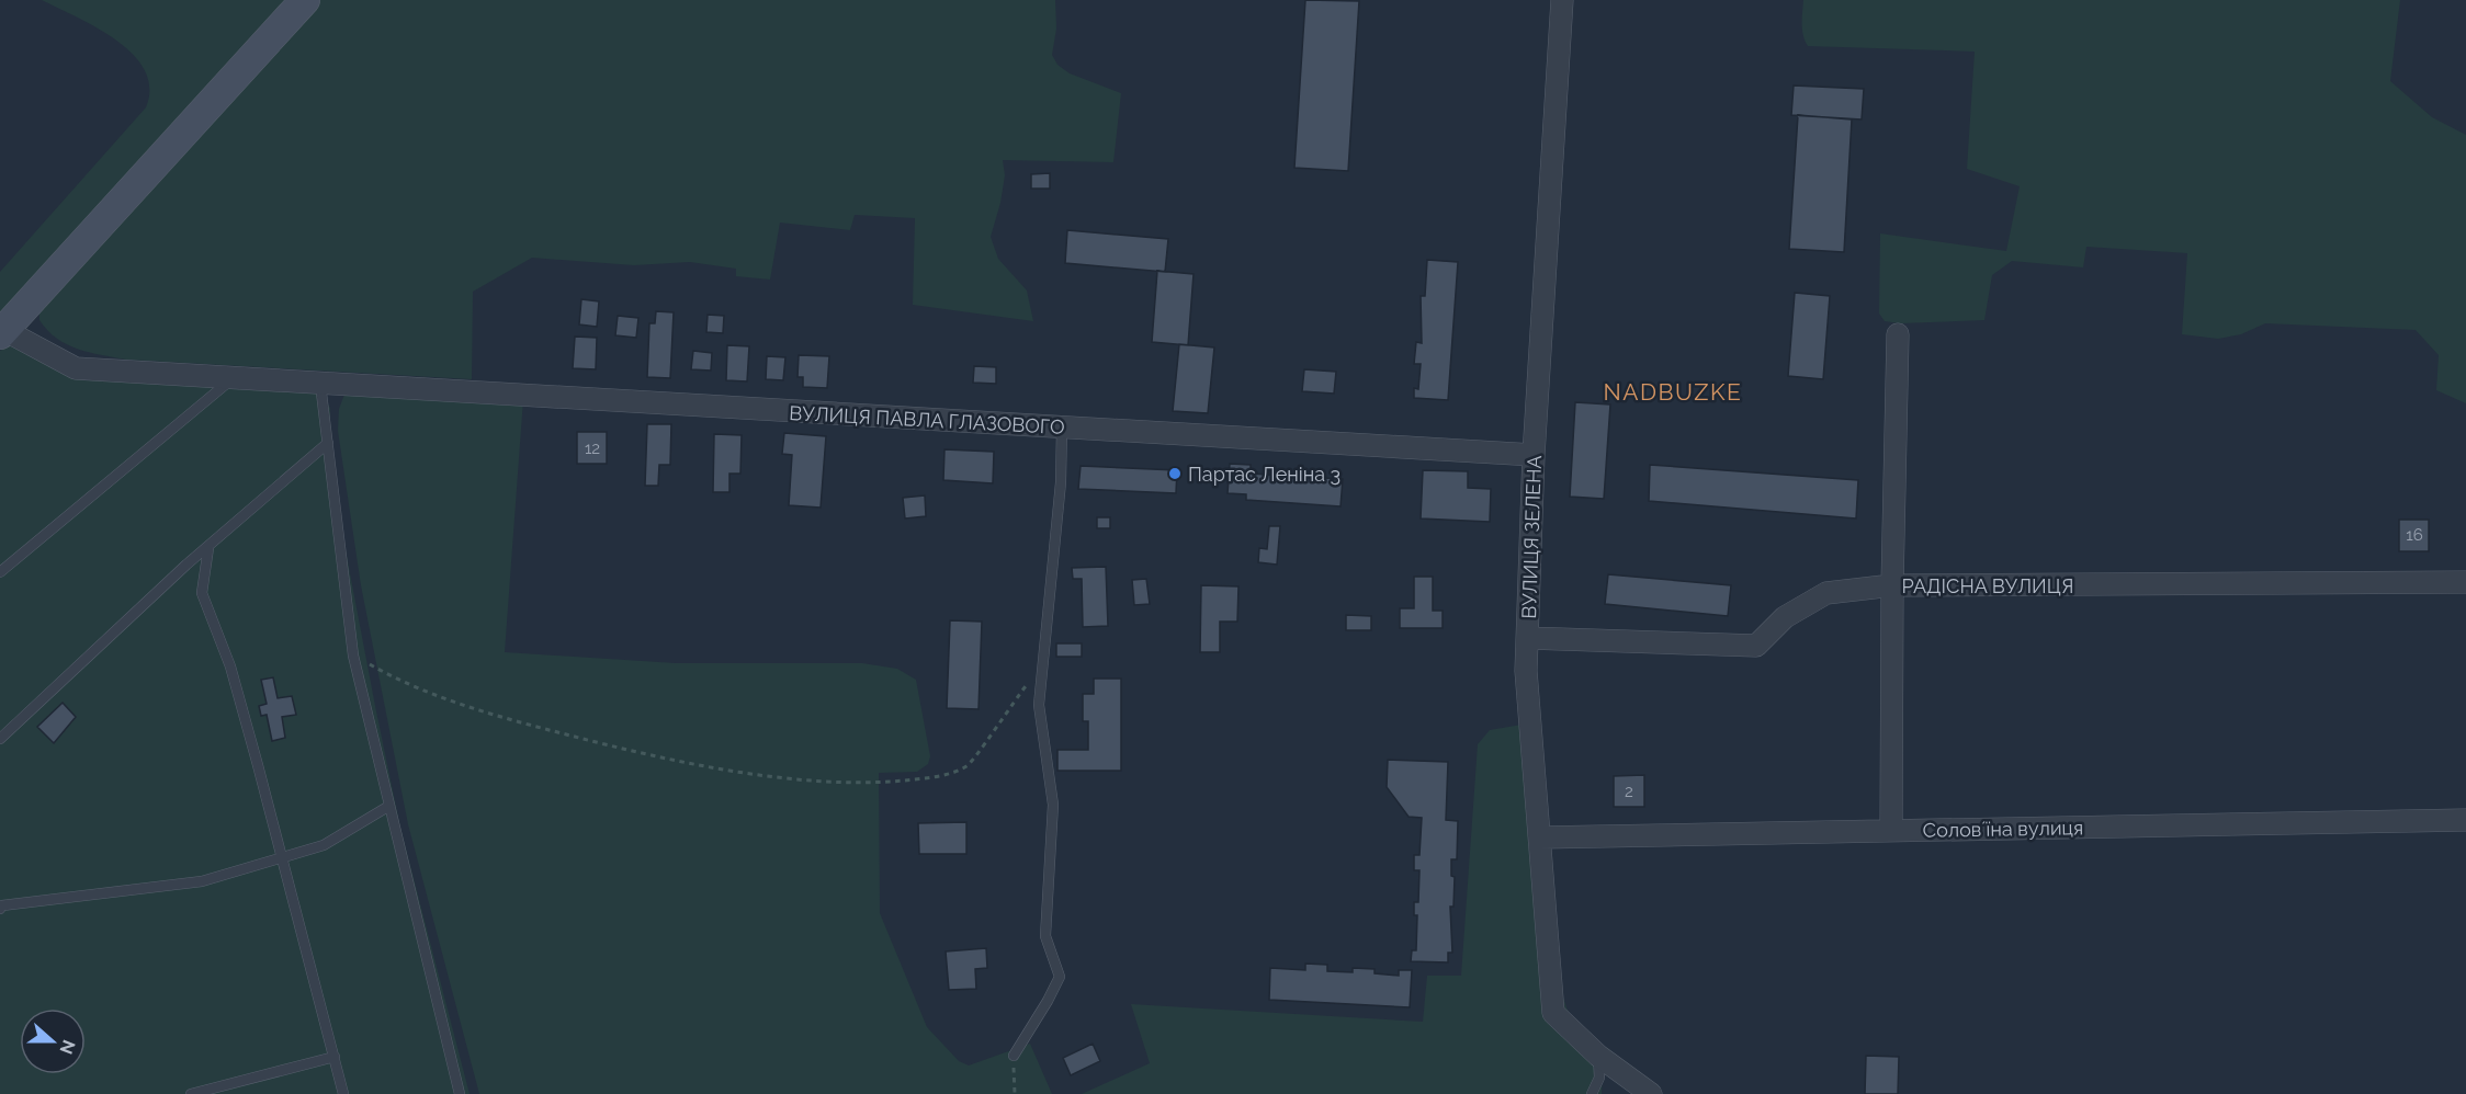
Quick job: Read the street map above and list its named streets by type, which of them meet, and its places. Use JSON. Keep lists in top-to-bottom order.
{
  "streets": {
    "street": [
      "ВУЛИЦЯ ПАВЛА ГЛАЗОВОГО",
      "ВУЛИЦЯ ЗЕЛЕНА",
      "РАДІСНА ВУЛИЦЯ",
      "Соловʼїна вулиця"
    ]
  },
  "crossings": [
    ["ВУЛИЦЯ ПАВЛА ГЛАЗОВОГО", "ВУЛИЦЯ ЗЕЛЕНА"],
    ["ВУЛИЦЯ ЗЕЛЕНА", "РАДІСНА ВУЛИЦЯ"],
    ["ВУЛИЦЯ ЗЕЛЕНА", "Соловʼїна вулиця"]
  ],
  "districts": ["NADBUZKE"],
  "places": ["Партас Леніна 3"],
  "house_numbers": ["12", "16", "2"],
  "north": "right"
}
